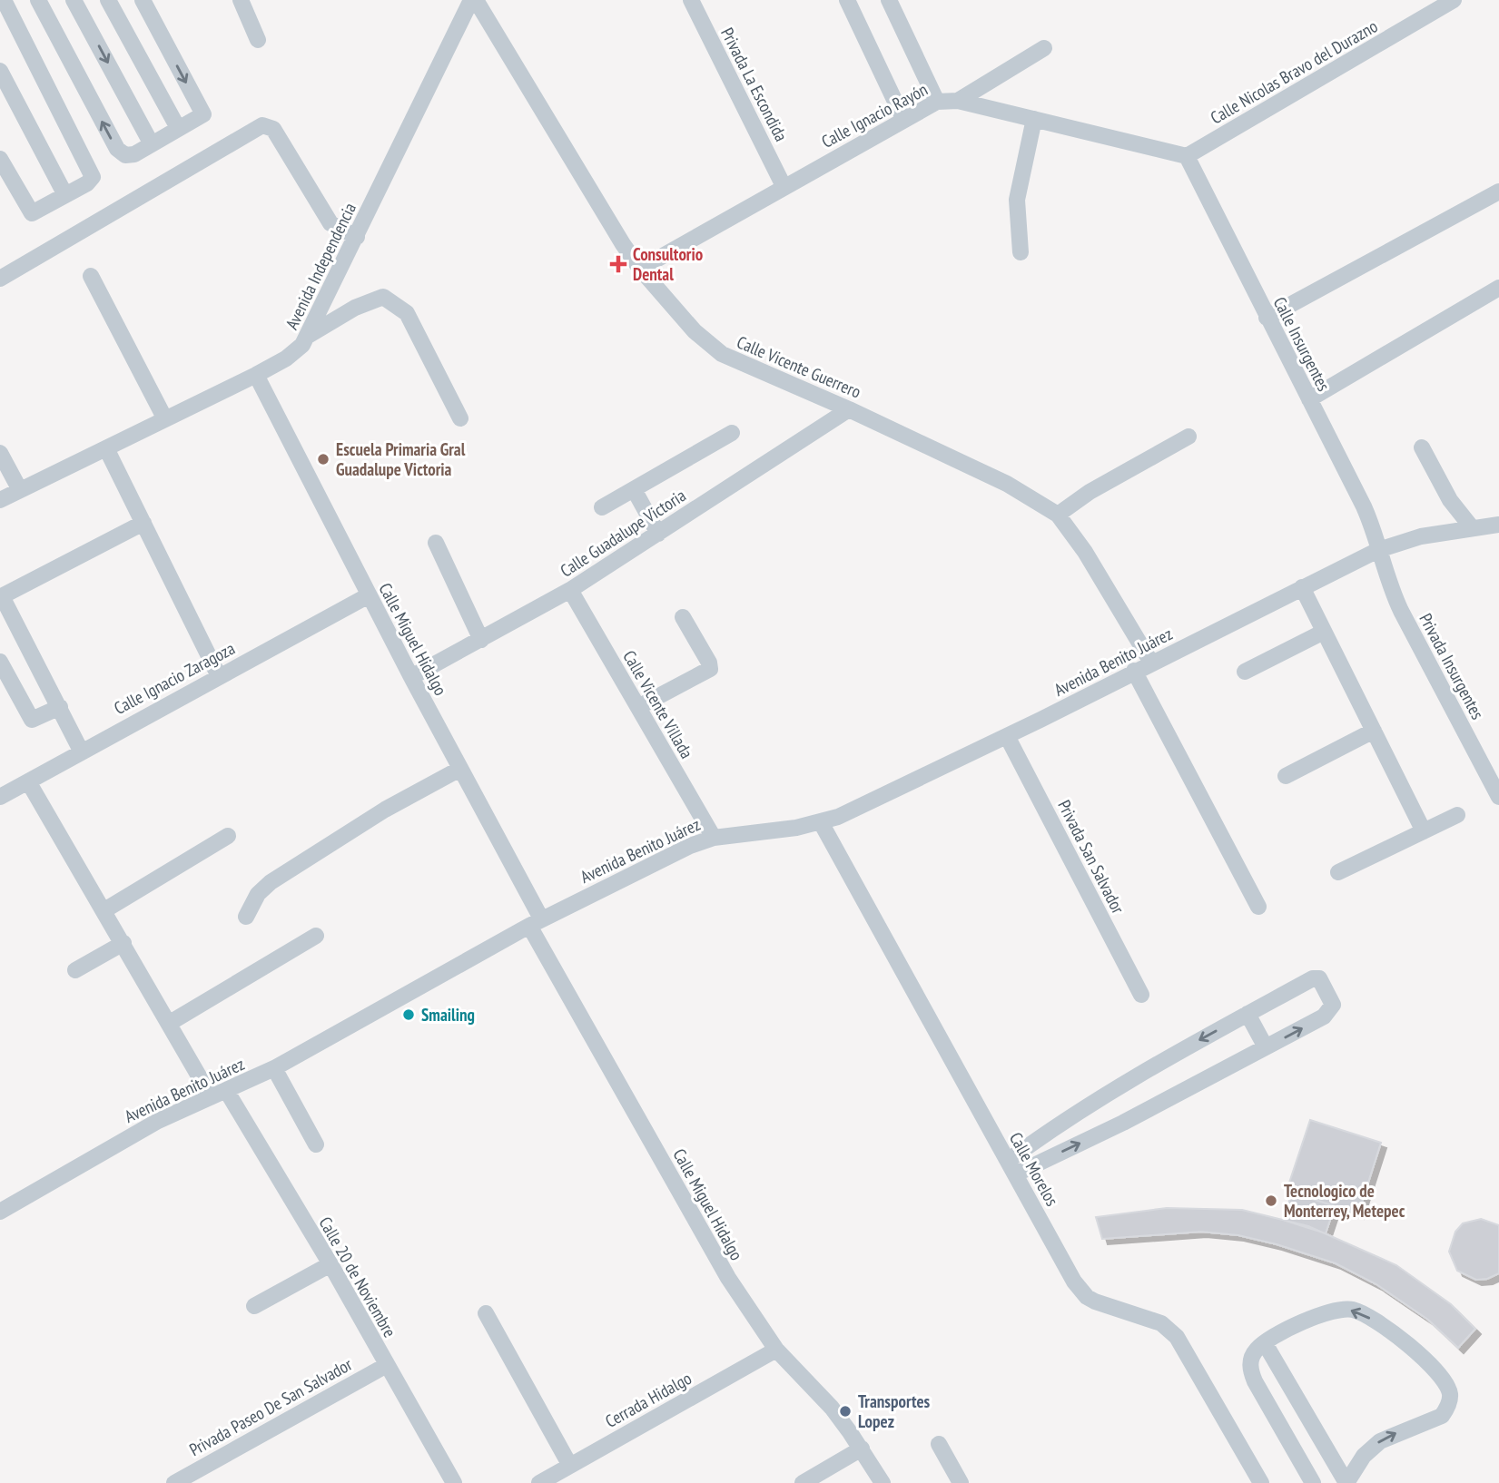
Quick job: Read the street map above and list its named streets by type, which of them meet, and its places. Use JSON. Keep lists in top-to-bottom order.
{
  "streets": {
    "street": [
      "Calle Nicolas Bravo del Durazno",
      "Privada La Escondida",
      "Calle Ignacio Rayón",
      "Avenida Independencia",
      "Calle Insurgentes",
      "Calle Vicente Guerrero",
      "Calle Guadalupe Victoria",
      "Calle Miguel Hidalgo",
      "Avenida Benito Juárez",
      "Privada Insurgentes",
      "Calle Ignacio Zaragoza",
      "Calle Vicente Villada",
      "Privada San Salvador",
      "Calle Morelos",
      "Calle 20 de Noviembre",
      "Cerrada Hidalgo",
      "Privada Paseo De San Salvador"
    ]
  },
  "crossings": [
    ["Calle Nicolas Bravo del Durazno", "Calle Ignacio Rayón"],
    ["Calle Nicolas Bravo del Durazno", "Calle Insurgentes"],
    ["Privada La Escondida", "Calle Ignacio Rayón"],
    ["Calle Ignacio Rayón", "Calle Insurgentes"],
    ["Calle Ignacio Rayón", "Calle Vicente Guerrero"],
    ["Avenida Independencia", "Calle Vicente Guerrero"],
    ["Avenida Independencia", "Calle Miguel Hidalgo"],
    ["Calle Insurgentes", "Avenida Benito Juárez"],
    ["Calle Insurgentes", "Privada Insurgentes"],
    ["Calle Vicente Guerrero", "Calle Guadalupe Victoria"],
    ["Calle Vicente Guerrero", "Avenida Benito Juárez"],
    ["Calle Guadalupe Victoria", "Calle Miguel Hidalgo"],
    ["Calle Guadalupe Victoria", "Calle Vicente Villada"],
    ["Calle Miguel Hidalgo", "Avenida Benito Juárez"],
    ["Calle Miguel Hidalgo", "Calle Ignacio Zaragoza"],
    ["Calle Miguel Hidalgo", "Cerrada Hidalgo"],
    ["Avenida Benito Juárez", "Privada Insurgentes"],
    ["Avenida Benito Juárez", "Calle Vicente Villada"],
    ["Avenida Benito Juárez", "Privada San Salvador"],
    ["Avenida Benito Juárez", "Calle Morelos"],
    ["Avenida Benito Juárez", "Calle 20 de Noviembre"],
    ["Calle Ignacio Zaragoza", "Calle 20 de Noviembre"],
    ["Calle 20 de Noviembre", "Privada Paseo De San Salvador"]
  ],
  "places": {
    "health": ["Consultorio Dental"],
    "other": [
      "Escuela Primaria Gral Guadalupe Victoria",
      "Smailing",
      "Tecnologico de Monterrey, Metepec",
      "Transportes Lopez"
    ]
  }
}
